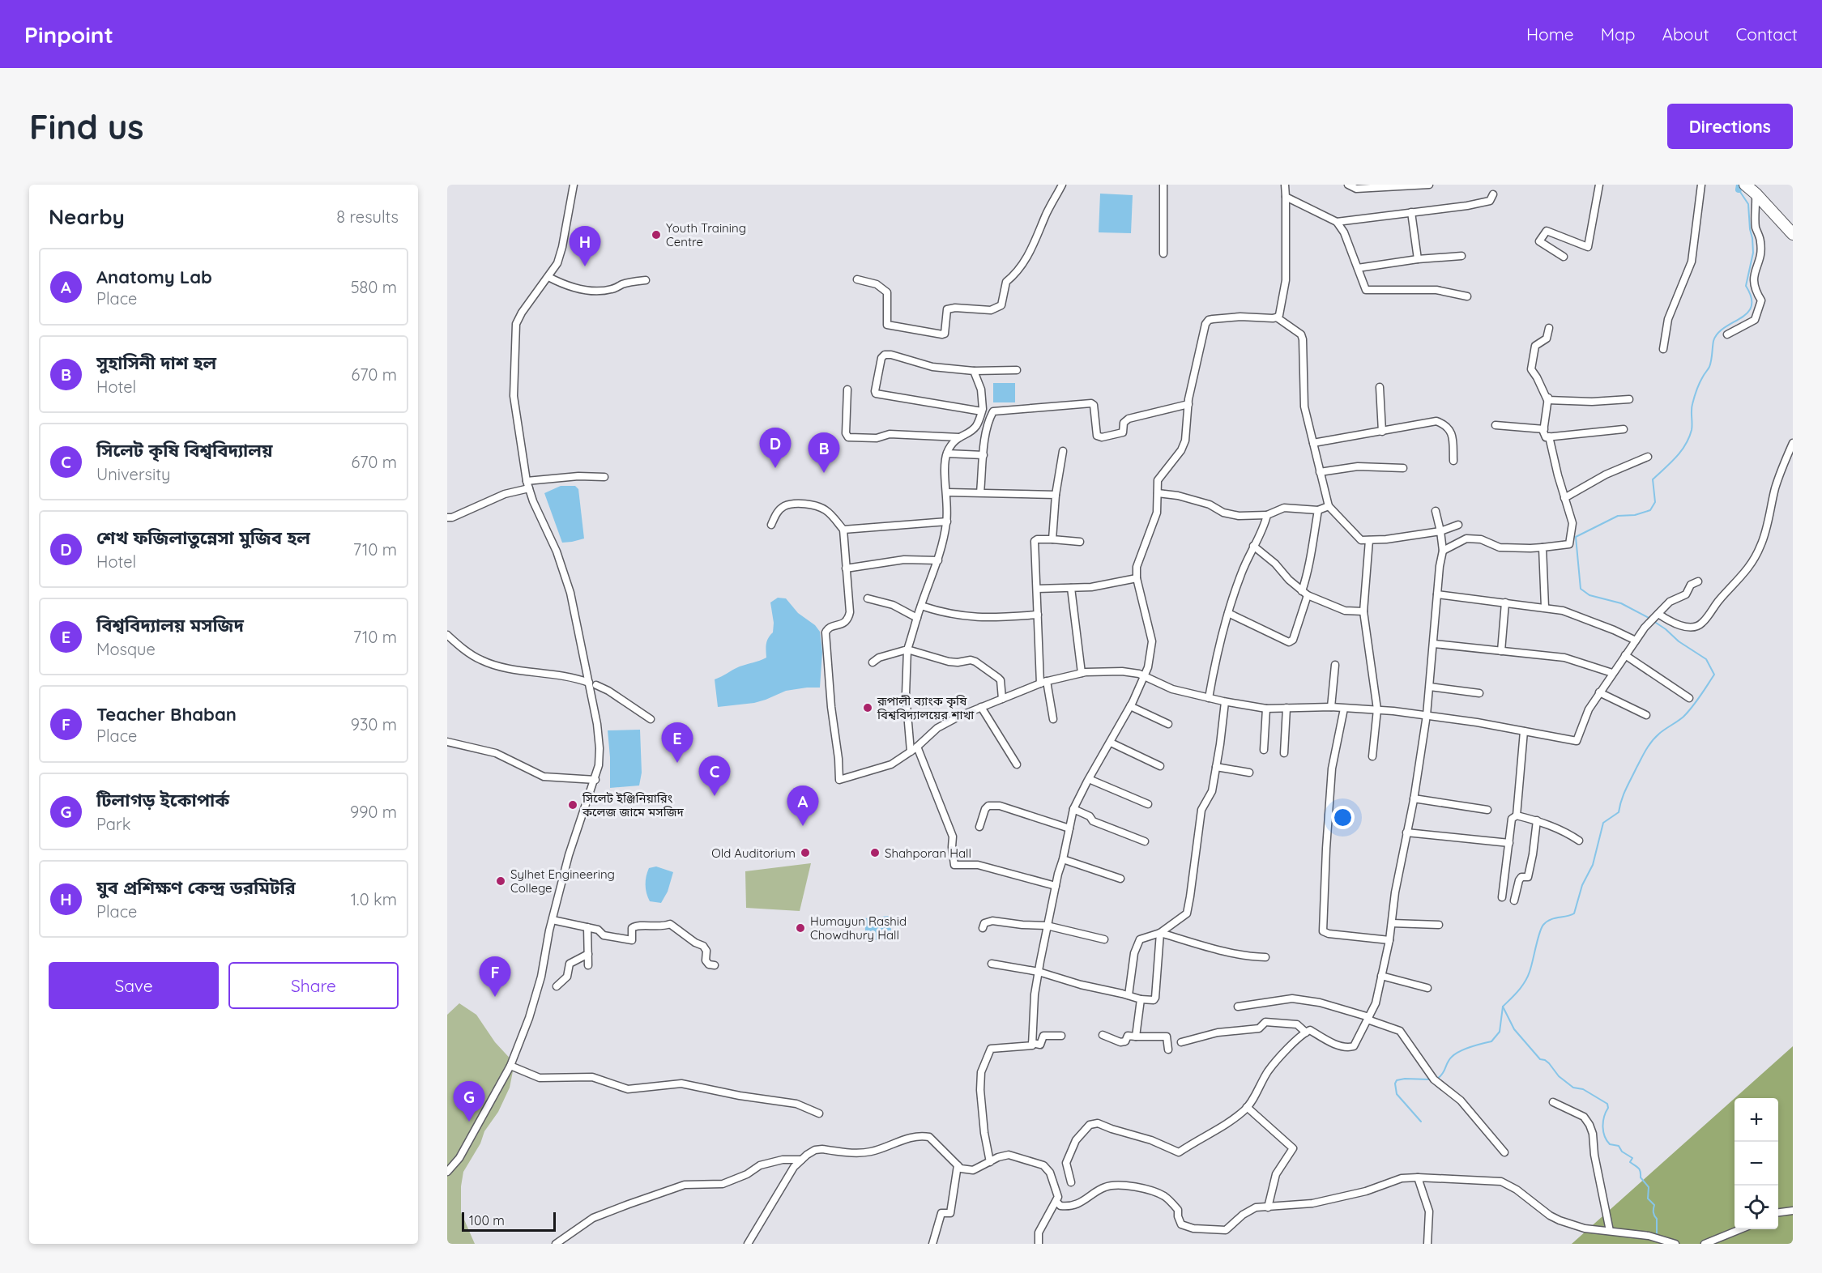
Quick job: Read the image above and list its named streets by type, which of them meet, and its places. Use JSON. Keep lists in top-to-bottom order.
{
  "places": [
    "Youth Training Centre",
    "রূপালী ব্যাংক কৃষি বিশ্ববিদ্যালয়ের শাখা",
    "সিলেট ইঞ্জিনিয়ারিং কলেজ জামে মসজিদ",
    "Old Auditorium",
    "Shahporan Hall",
    "Sylhet Engineering College",
    "Humayun Rashid Chowdhury Hall"
  ],
  "scale_bar": "100 m",
  "page": {
    "header": "Pinpoint",
    "nav": [
      "Home",
      "Map",
      "About",
      "Contact"
    ],
    "buttons": [
      "Directions",
      ["Save", "Share"]
    ],
    "title": "Find us",
    "heading": ["Nearby", "8 results"],
    "pins": [
      "H",
      "D",
      "B",
      "E",
      "C",
      "A",
      "F",
      "G"
    ],
    "list": [
      {
        "mark": "A",
        "name": "Anatomy Lab",
        "note": "Place",
        "value": "580 m"
      },
      {
        "mark": "B",
        "name": "সুহাসিনী দাশ হল",
        "note": "Hotel",
        "value": "670 m"
      },
      {
        "mark": "C",
        "name": "সিলেট কৃষি বিশ্ববিদ্যালয়",
        "note": "University",
        "value": "670 m"
      },
      {
        "mark": "D",
        "name": "শেখ ফজিলাতুন্নেসা মুজিব হল",
        "note": "Hotel",
        "value": "710 m"
      },
      {
        "mark": "E",
        "name": "বিশ্ববিদ্যালয় মসজিদ",
        "note": "Mosque",
        "value": "710 m"
      },
      {
        "mark": "F",
        "name": "Teacher Bhaban",
        "note": "Place",
        "value": "930 m"
      },
      {
        "mark": "G",
        "name": "টিলাগড় ইকোপার্ক",
        "note": "Park",
        "value": "990 m"
      },
      {
        "mark": "H",
        "name": "যুব প্রশিক্ষণ কেন্দ্র ডরমিটরি",
        "note": "Place",
        "value": "1.0 km"
      }
    ],
    "map_buttons": ["+", "−"],
    "scale": "100 m"
  }
}
